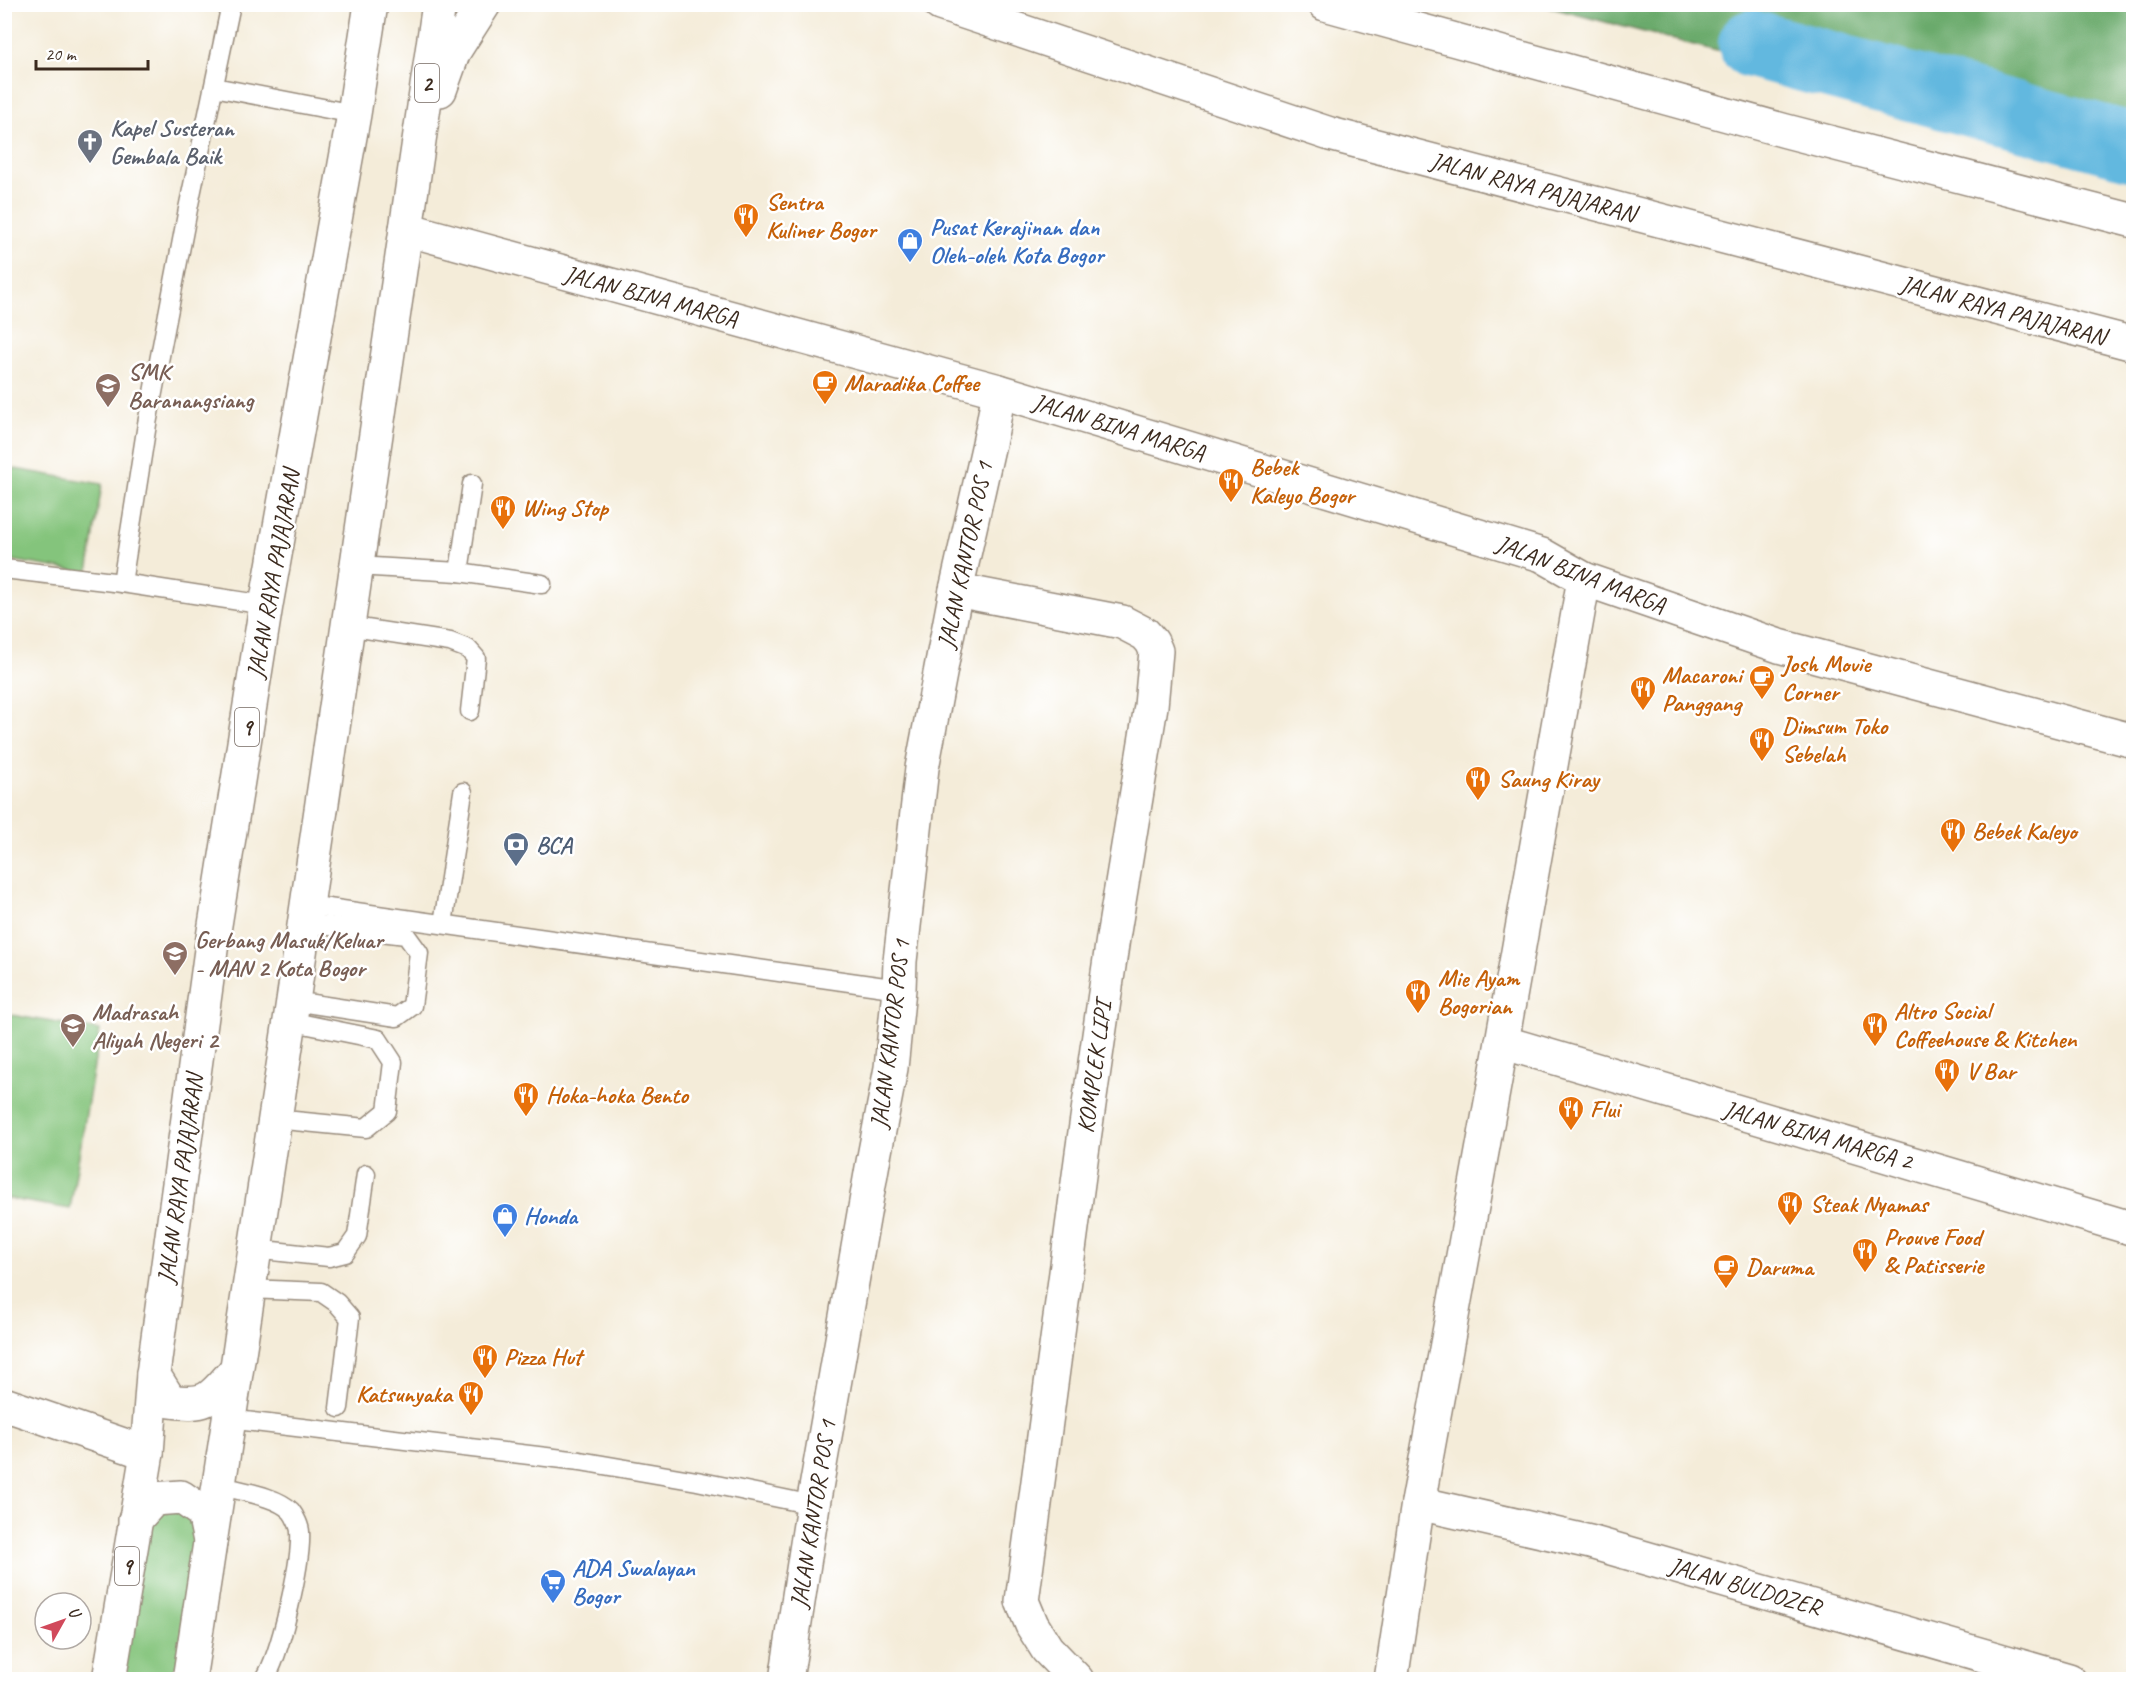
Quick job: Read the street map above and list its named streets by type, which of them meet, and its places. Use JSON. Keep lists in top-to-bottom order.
{
  "streets": {
    "main road": [
      "2",
      "JALAN RAYA PAJAJARAN",
      "JALAN BINA MARGA",
      "JALAN KANTOR POS 1",
      "9",
      "KOMPLEK LIPI",
      "JALAN BINA MARGA 2",
      "JALAN BULDOZER"
    ]
  },
  "crossings": [
    ["2", "JALAN BINA MARGA"],
    ["JALAN BINA MARGA", "JALAN KANTOR POS 1"],
    ["JALAN KANTOR POS 1", "KOMPLEK LIPI"]
  ],
  "places": {
    "church": ["Kapel Susteran Gembala Baik"],
    "restaurant": [
      "Sentra Kuliner Bogor",
      "Bebek Kaleyo Bogor",
      "Wing Stop",
      "Macaroni Panggang",
      "Dimsum Toko Sebelah",
      "Saung Kiray",
      "Bebek Kaleyo",
      "Mie Ayam Bogorian",
      "Altro Social Coffeehouse & Kitchen",
      "V Bar",
      "Hoka-hoka Bento",
      "Flui",
      "Steak Nyamas",
      "Prouve Food & Patisserie",
      "Pizza Hut",
      "Katsunyaka"
    ],
    "shop": ["Pusat Kerajinan dan Oleh-oleh Kota Bogor", "Honda"],
    "cafe": ["Maradika Coffee", "Josh Movie Corner", "Daruma"],
    "school or university": ["SMK Baranangsiang", "Gerbang Masuk/Keluar - MAN 2 Kota Bogor", "Madrasah Aliyah Negeri 2"],
    "bank": ["BCA"],
    "supermarket": ["ADA Swalayan Bogor"]
  },
  "scale_bar": "20 m",
  "north": "top right"
}
